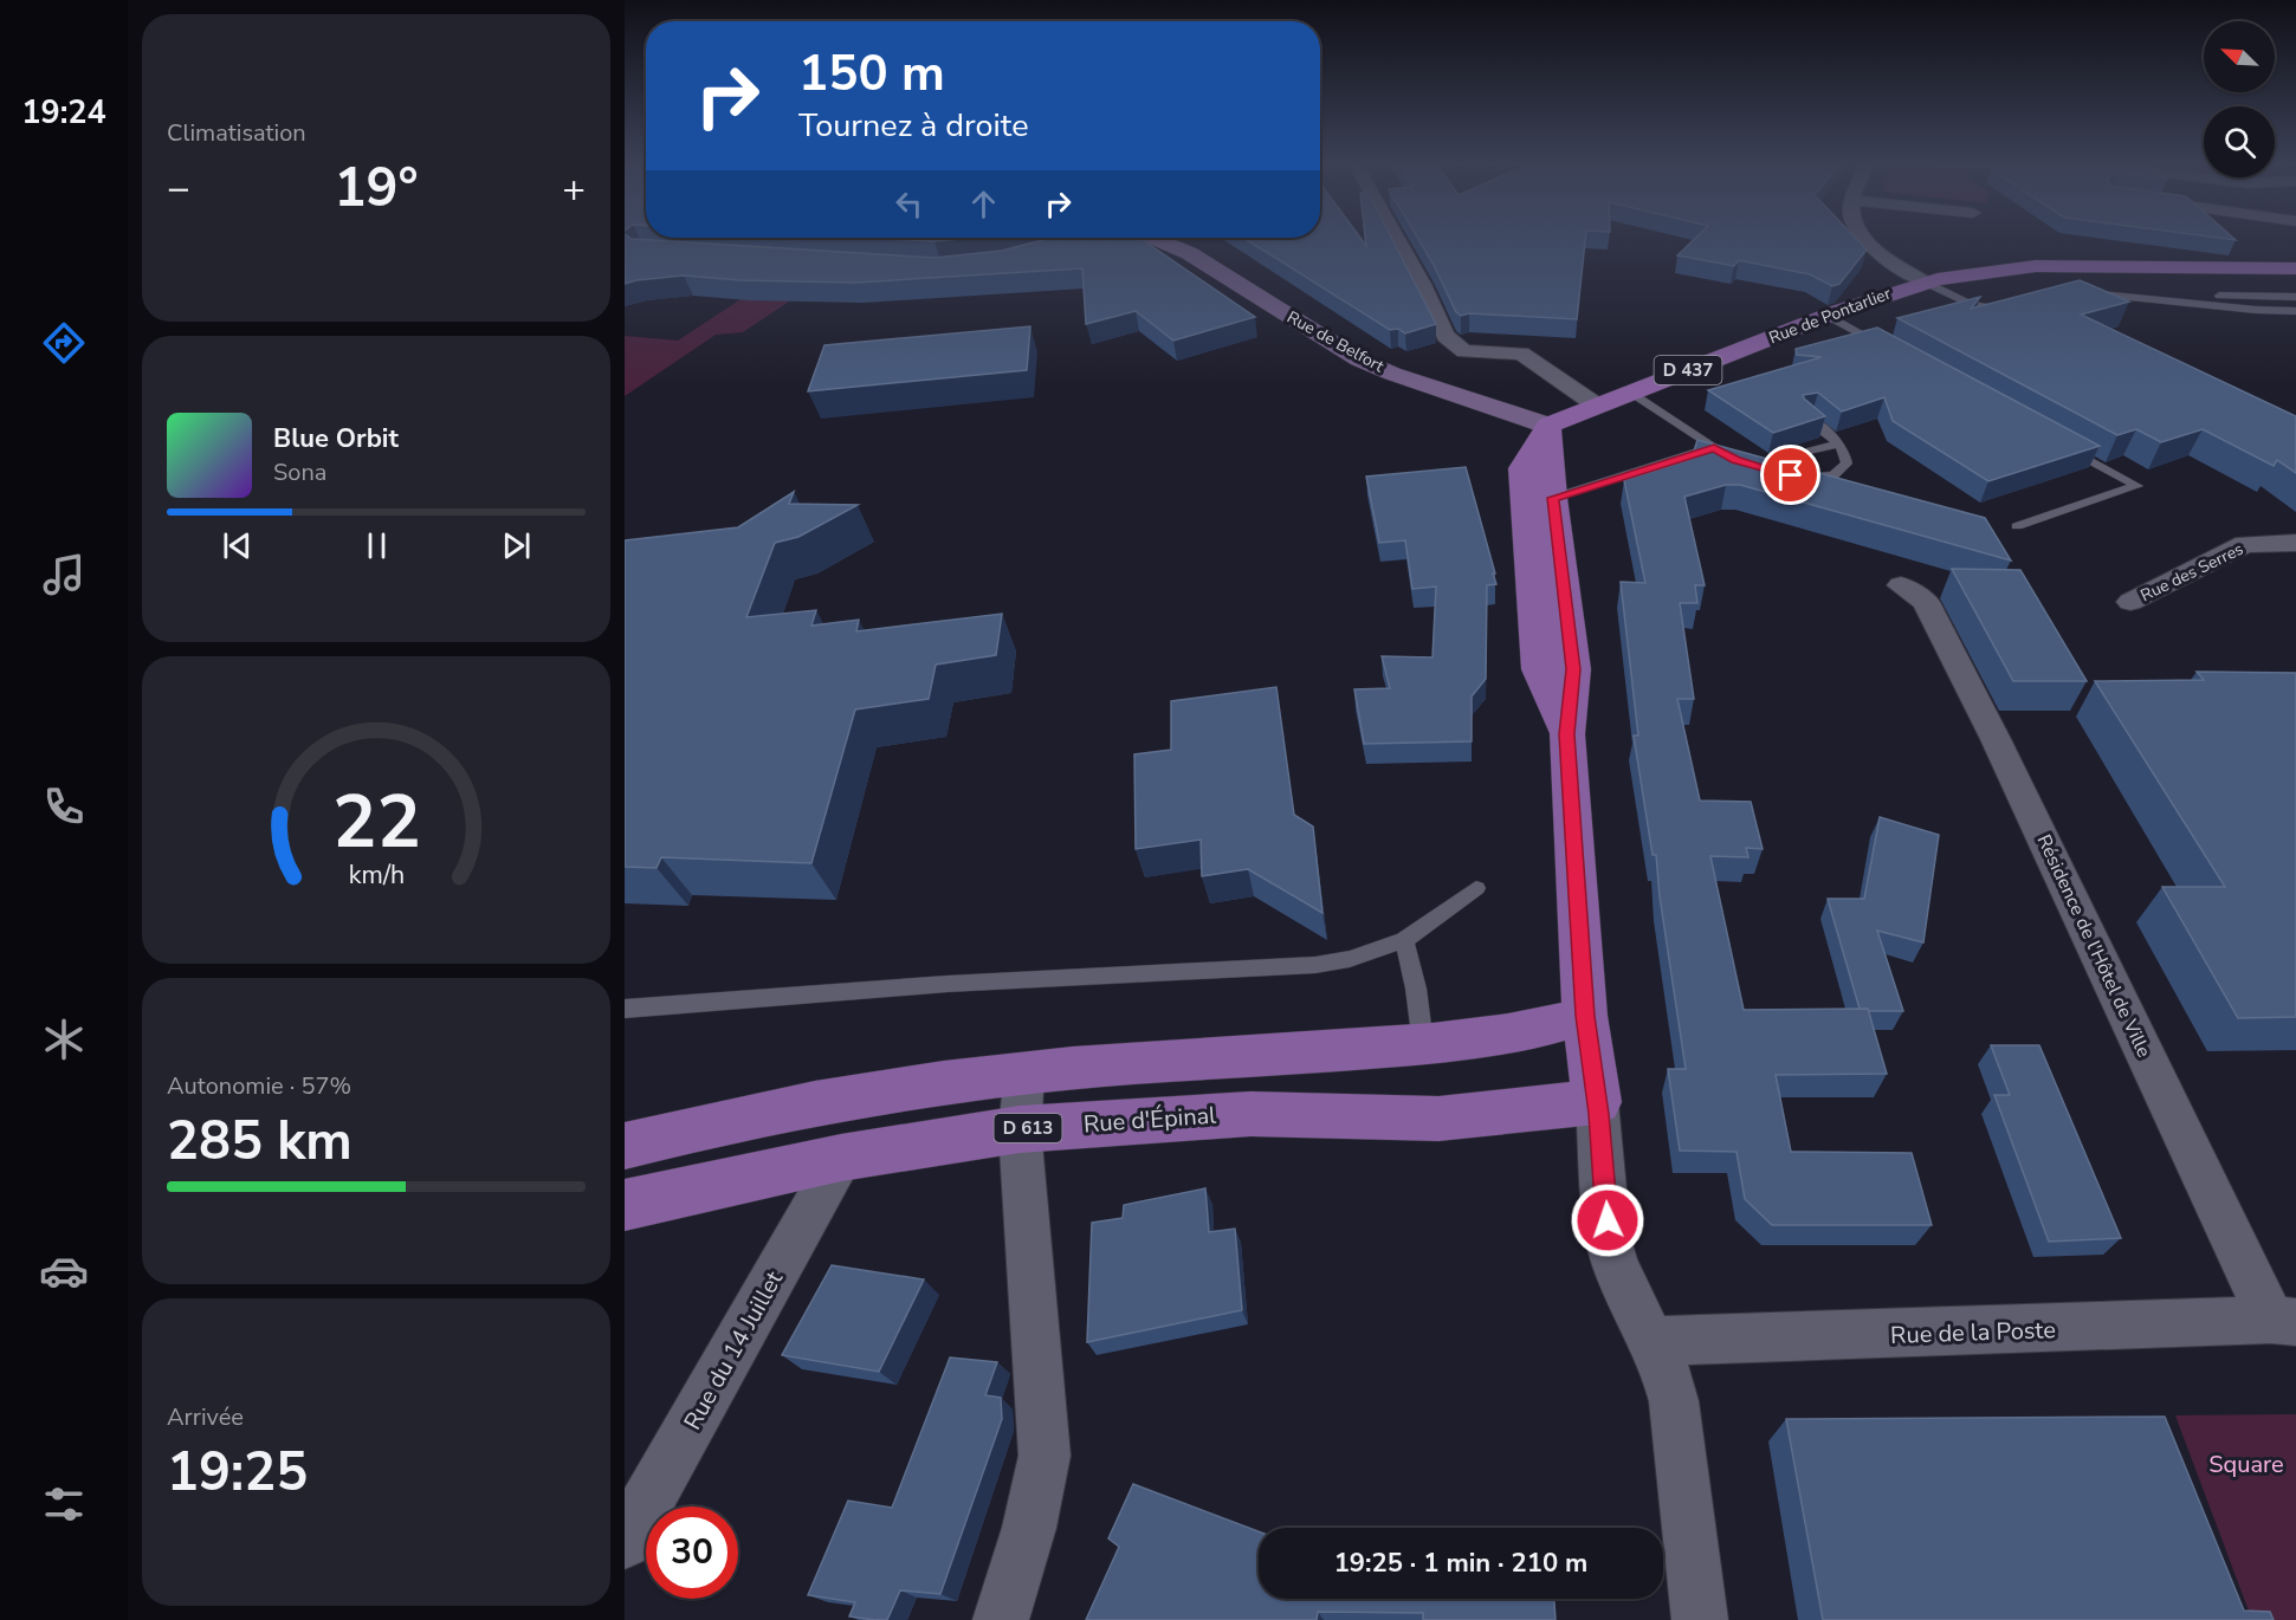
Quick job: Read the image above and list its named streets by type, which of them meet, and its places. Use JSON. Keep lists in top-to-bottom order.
{
  "streets": {
    "main road": [
      "Rue de Pontarlier",
      "Rue de Belfort",
      "D 437",
      "Rue d'Épinal",
      "D 613"
    ],
    "street": [
      "Rue des Serres",
      "Résidence de l'Hôtel de Ville",
      "Rue de la Poste",
      "Rue du 14 Juillet"
    ]
  },
  "crossings": [
    ["Rue de Pontarlier", "Rue de Belfort"],
    ["Résidence de l'Hôtel de Ville", "Rue de la Poste"],
    ["Rue d'Épinal", "Rue du 14 Juillet"]
  ],
  "parks": ["Square"],
  "north": "top left",
  "page": {
    "tabs": "19:24",
    "tile": [
      "Climatisation",
      ["Autonomie · 57%", "285 km"],
      ["Arrivée", "19:25"]
    ],
    "turn": ["150 m", "Tournez à droite"],
    "heat": ["−", "19°", "+"],
    "song": ["Blue Orbit", "Sona"],
    "limit": "30",
    "trip": "19:25 · 1 min · 210 m",
    "gauge": ["22", "km/h"]
  }
}
